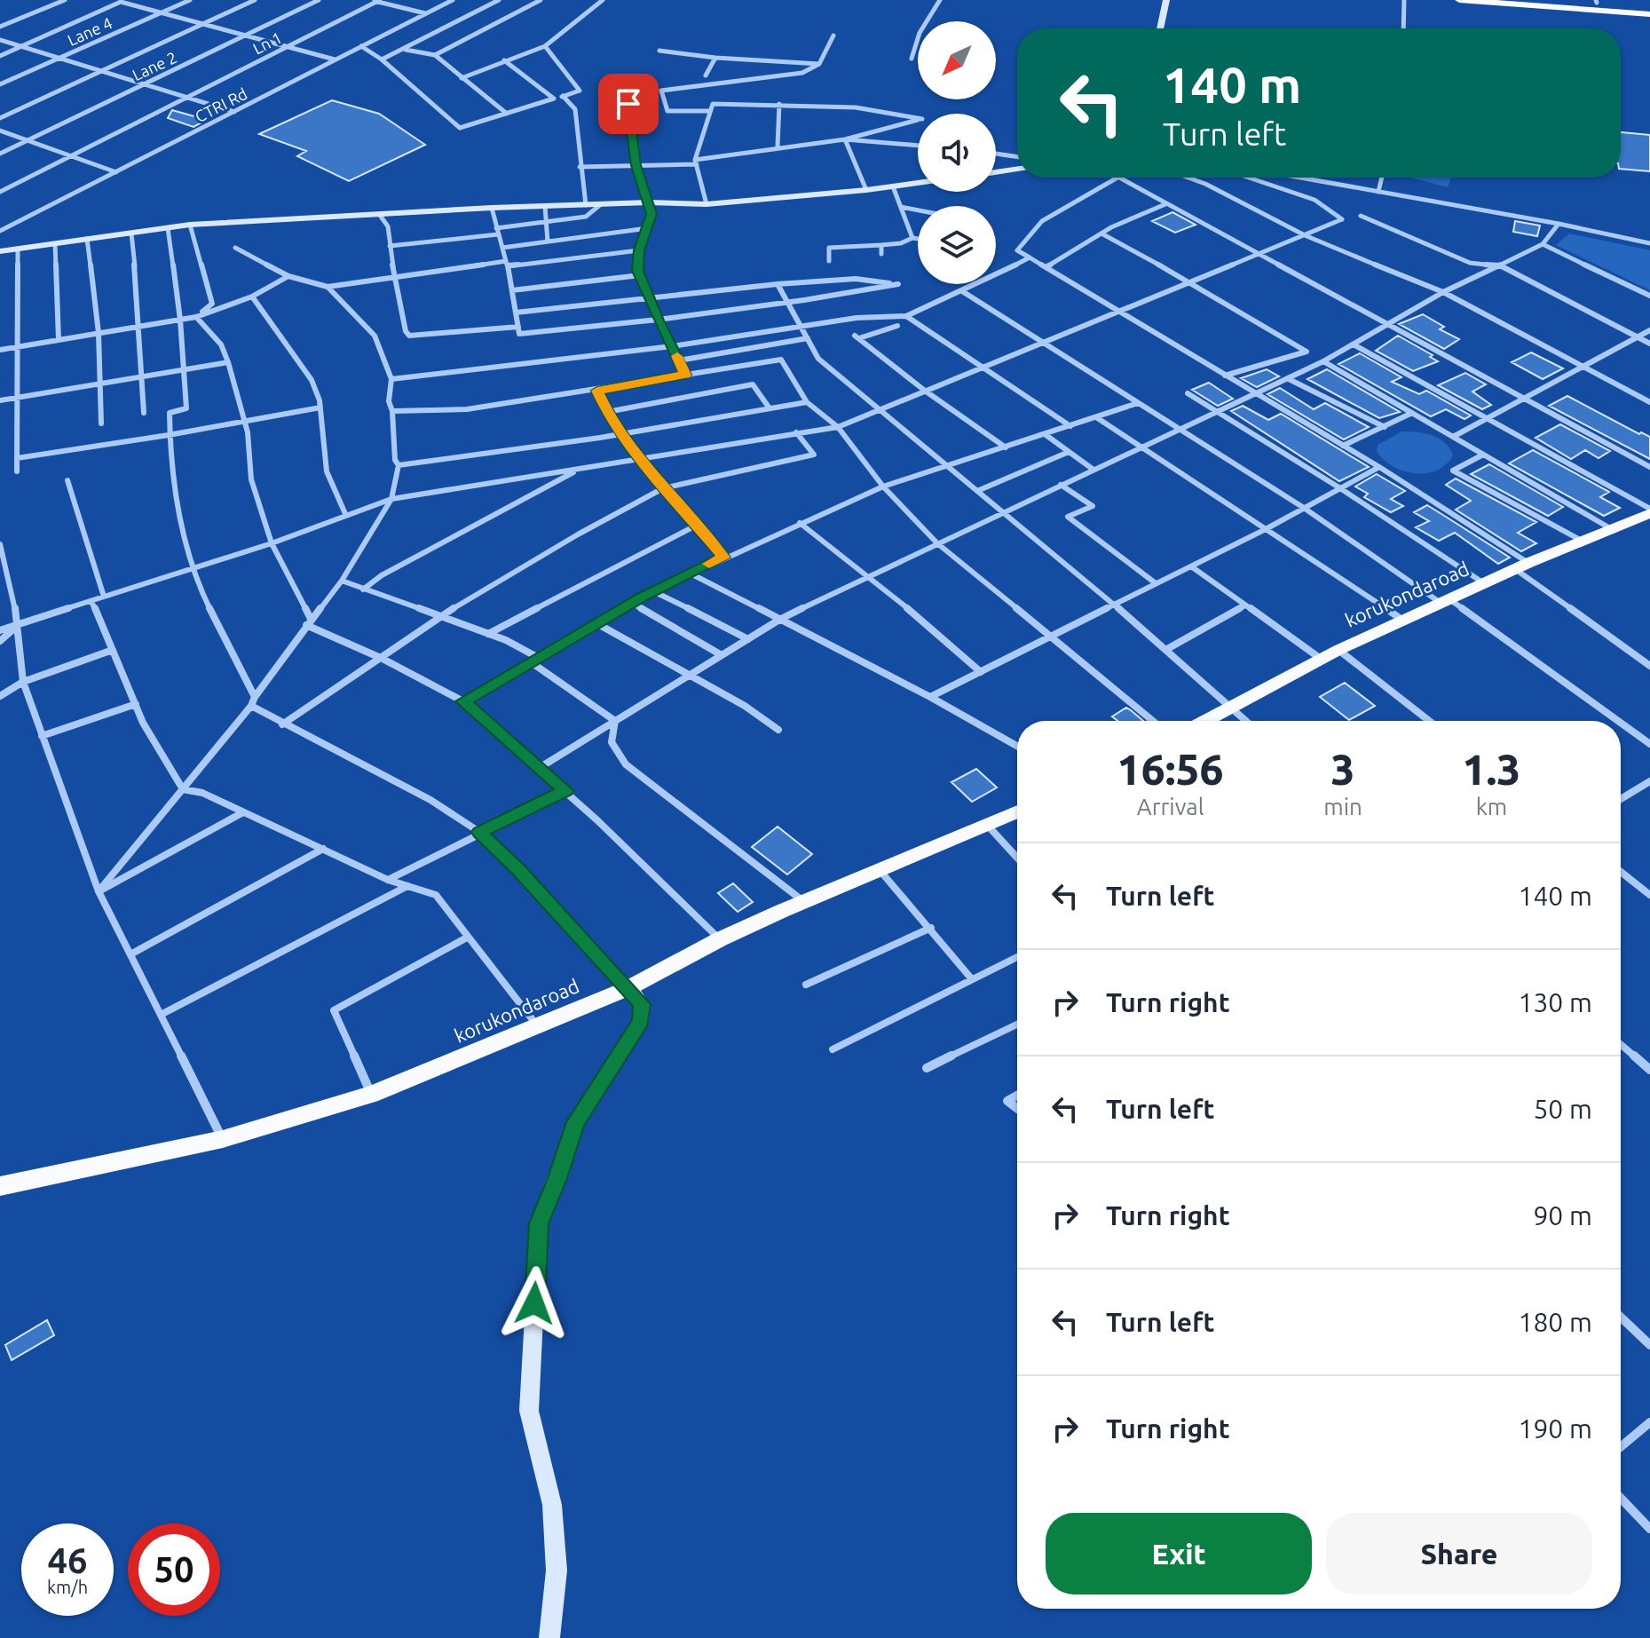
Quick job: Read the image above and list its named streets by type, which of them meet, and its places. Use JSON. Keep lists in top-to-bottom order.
{
  "streets": {
    "main road": ["korukondaroad"],
    "street": [
      "Lane 4",
      "Ln 1",
      "Lane 2",
      "CTRI Rd"
    ]
  },
  "north": "bottom left",
  "page": {
    "turn": ["140 m", "Turn left"],
    "eta": [
      "16:56",
      "Arrival",
      "3",
      "min",
      "1.3",
      "km"
    ],
    "list": [
      {
        "name": "Turn left",
        "value": "140 m"
      },
      {
        "name": "Turn right",
        "value": "130 m"
      },
      {
        "name": "Turn left",
        "value": "50 m"
      },
      {
        "name": "Turn right",
        "value": "90 m"
      },
      {
        "name": "Turn left",
        "value": "180 m"
      },
      {
        "name": "Turn right",
        "value": "190 m"
      }
    ],
    "buttons": ["Exit", "Share"],
    "speed": "46 km/h",
    "limit": "50"
  }
}
